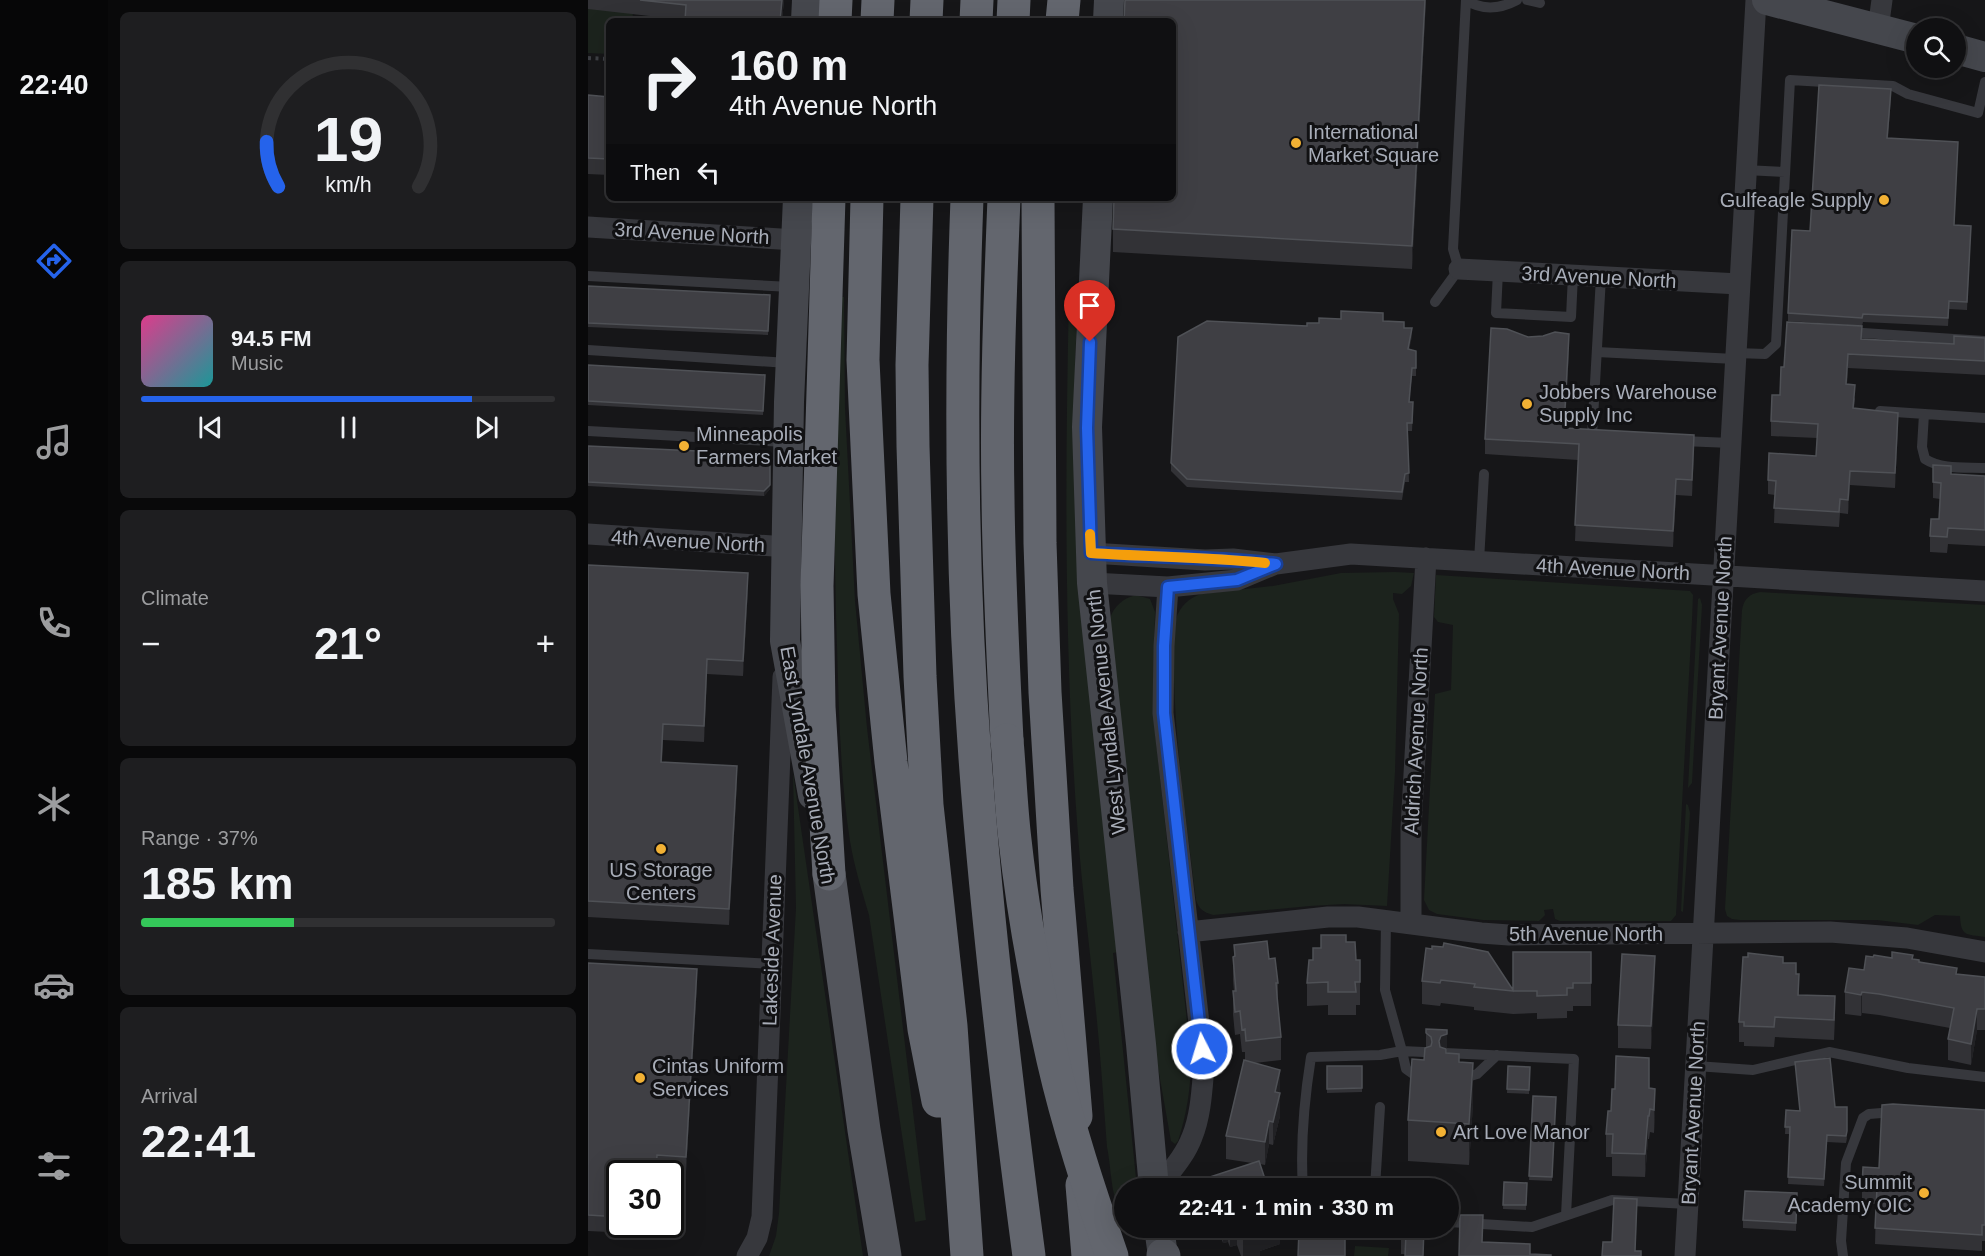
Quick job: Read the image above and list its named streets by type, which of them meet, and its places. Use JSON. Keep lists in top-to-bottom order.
{
  "streets": {
    "main road": ["West Lyndale Avenue North", "East Lyndale Avenue North"],
    "street": [
      "3rd Avenue North",
      "4th Avenue North",
      "Bryant Avenue North",
      "Aldrich Avenue North",
      "5th Avenue North",
      "Lakeside Avenue"
    ]
  },
  "crossings": [
    ["3rd Avenue North", "Bryant Avenue North"],
    ["3rd Avenue North", "East Lyndale Avenue North"],
    ["4th Avenue North", "Bryant Avenue North"],
    ["4th Avenue North", "West Lyndale Avenue North"],
    ["4th Avenue North", "Aldrich Avenue North"],
    ["4th Avenue North", "East Lyndale Avenue North"],
    ["Bryant Avenue North", "5th Avenue North"],
    ["Aldrich Avenue North", "5th Avenue North"],
    ["East Lyndale Avenue North", "Lakeside Avenue"]
  ],
  "places": [
    "International Market Square",
    "Gulfeagle Supply",
    "Jobbers Warehouse Supply Inc",
    "Minneapolis Farmers Market",
    "US Storage Centers",
    "Cintas Uniform Services",
    "Art Love Manor",
    "Summit Academy OIC"
  ],
  "page": {
    "tabs": "22:40",
    "turn": ["160 m", "4th Avenue North"],
    "then": "Then",
    "song": ["94.5 FM", "Music"],
    "tile": [
      "Climate",
      ["Range · 37%", "185 km"],
      ["Arrival", "22:41"]
    ],
    "heat": ["−", "21°", "+"],
    "limit": "30",
    "trip": "22:41 · 1 min · 330 m",
    "gauge": ["19", "km/h"]
  }
}
